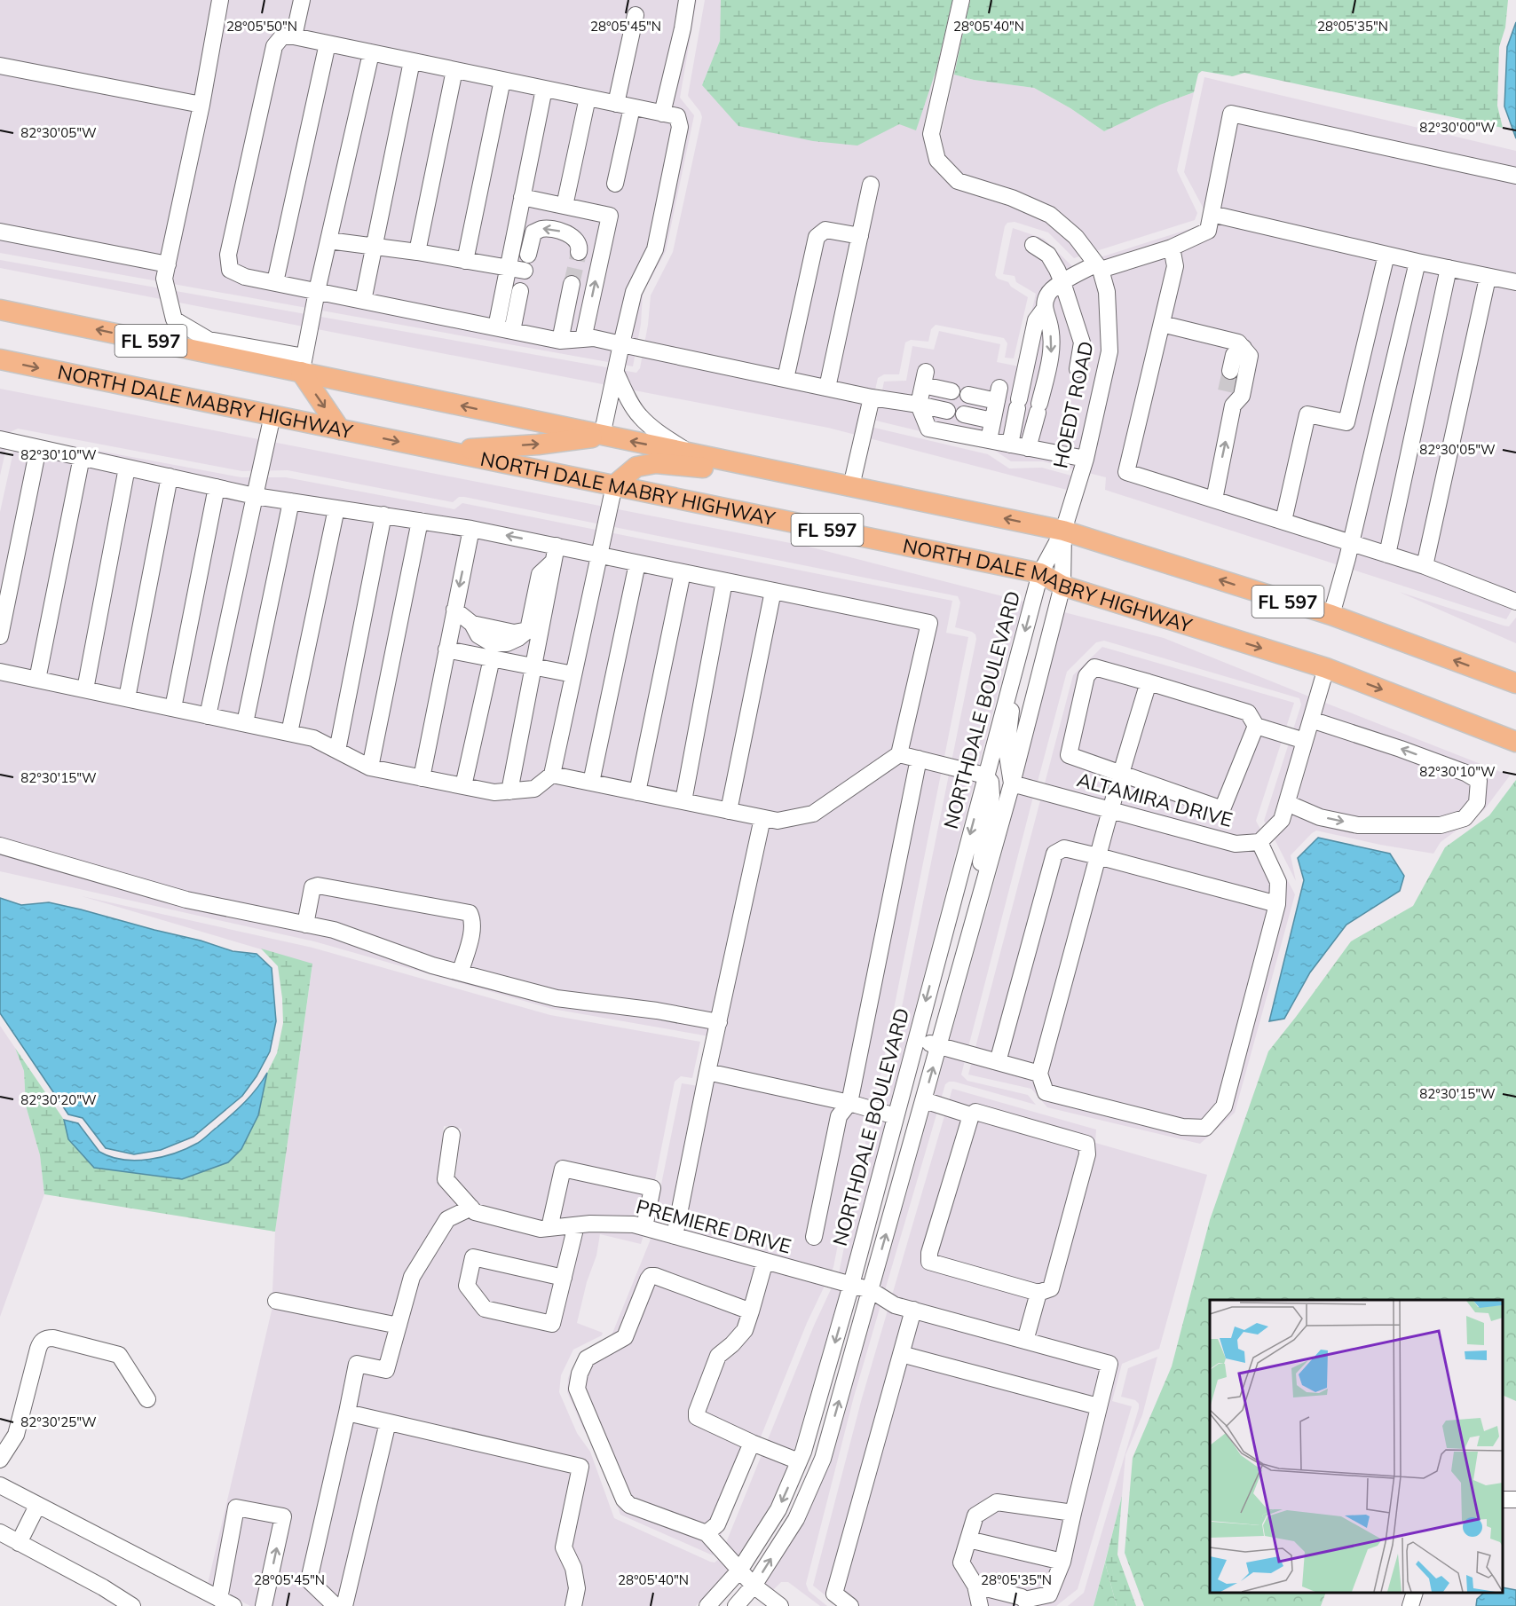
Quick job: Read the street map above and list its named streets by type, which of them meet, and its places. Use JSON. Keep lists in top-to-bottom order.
{
  "streets": {
    "main road": ["FL 597", "NORTH DALE MABRY HIGHWAY"],
    "street": [
      "HOEDT ROAD",
      "NORTHDALE BOULEVARD",
      "ALTAMIRA DRIVE",
      "PREMIERE DRIVE"
    ]
  },
  "crossings": [
    ["FL 597", "HOEDT ROAD"],
    ["FL 597", "NORTHDALE BOULEVARD"],
    ["NORTH DALE MABRY HIGHWAY", "NORTHDALE BOULEVARD"],
    ["HOEDT ROAD", "NORTHDALE BOULEVARD"],
    ["NORTHDALE BOULEVARD", "PREMIERE DRIVE"]
  ],
  "coordinates": [
    "28°05'50\"N",
    "28°05'45\"N",
    "28°05'40\"N",
    "28°05'35\"N",
    "82°30'00\"W",
    "82°30'05\"W",
    "82°30'10\"W",
    "82°30'15\"W",
    "82°30'20\"W",
    "82°30'25\"W"
  ]
}
